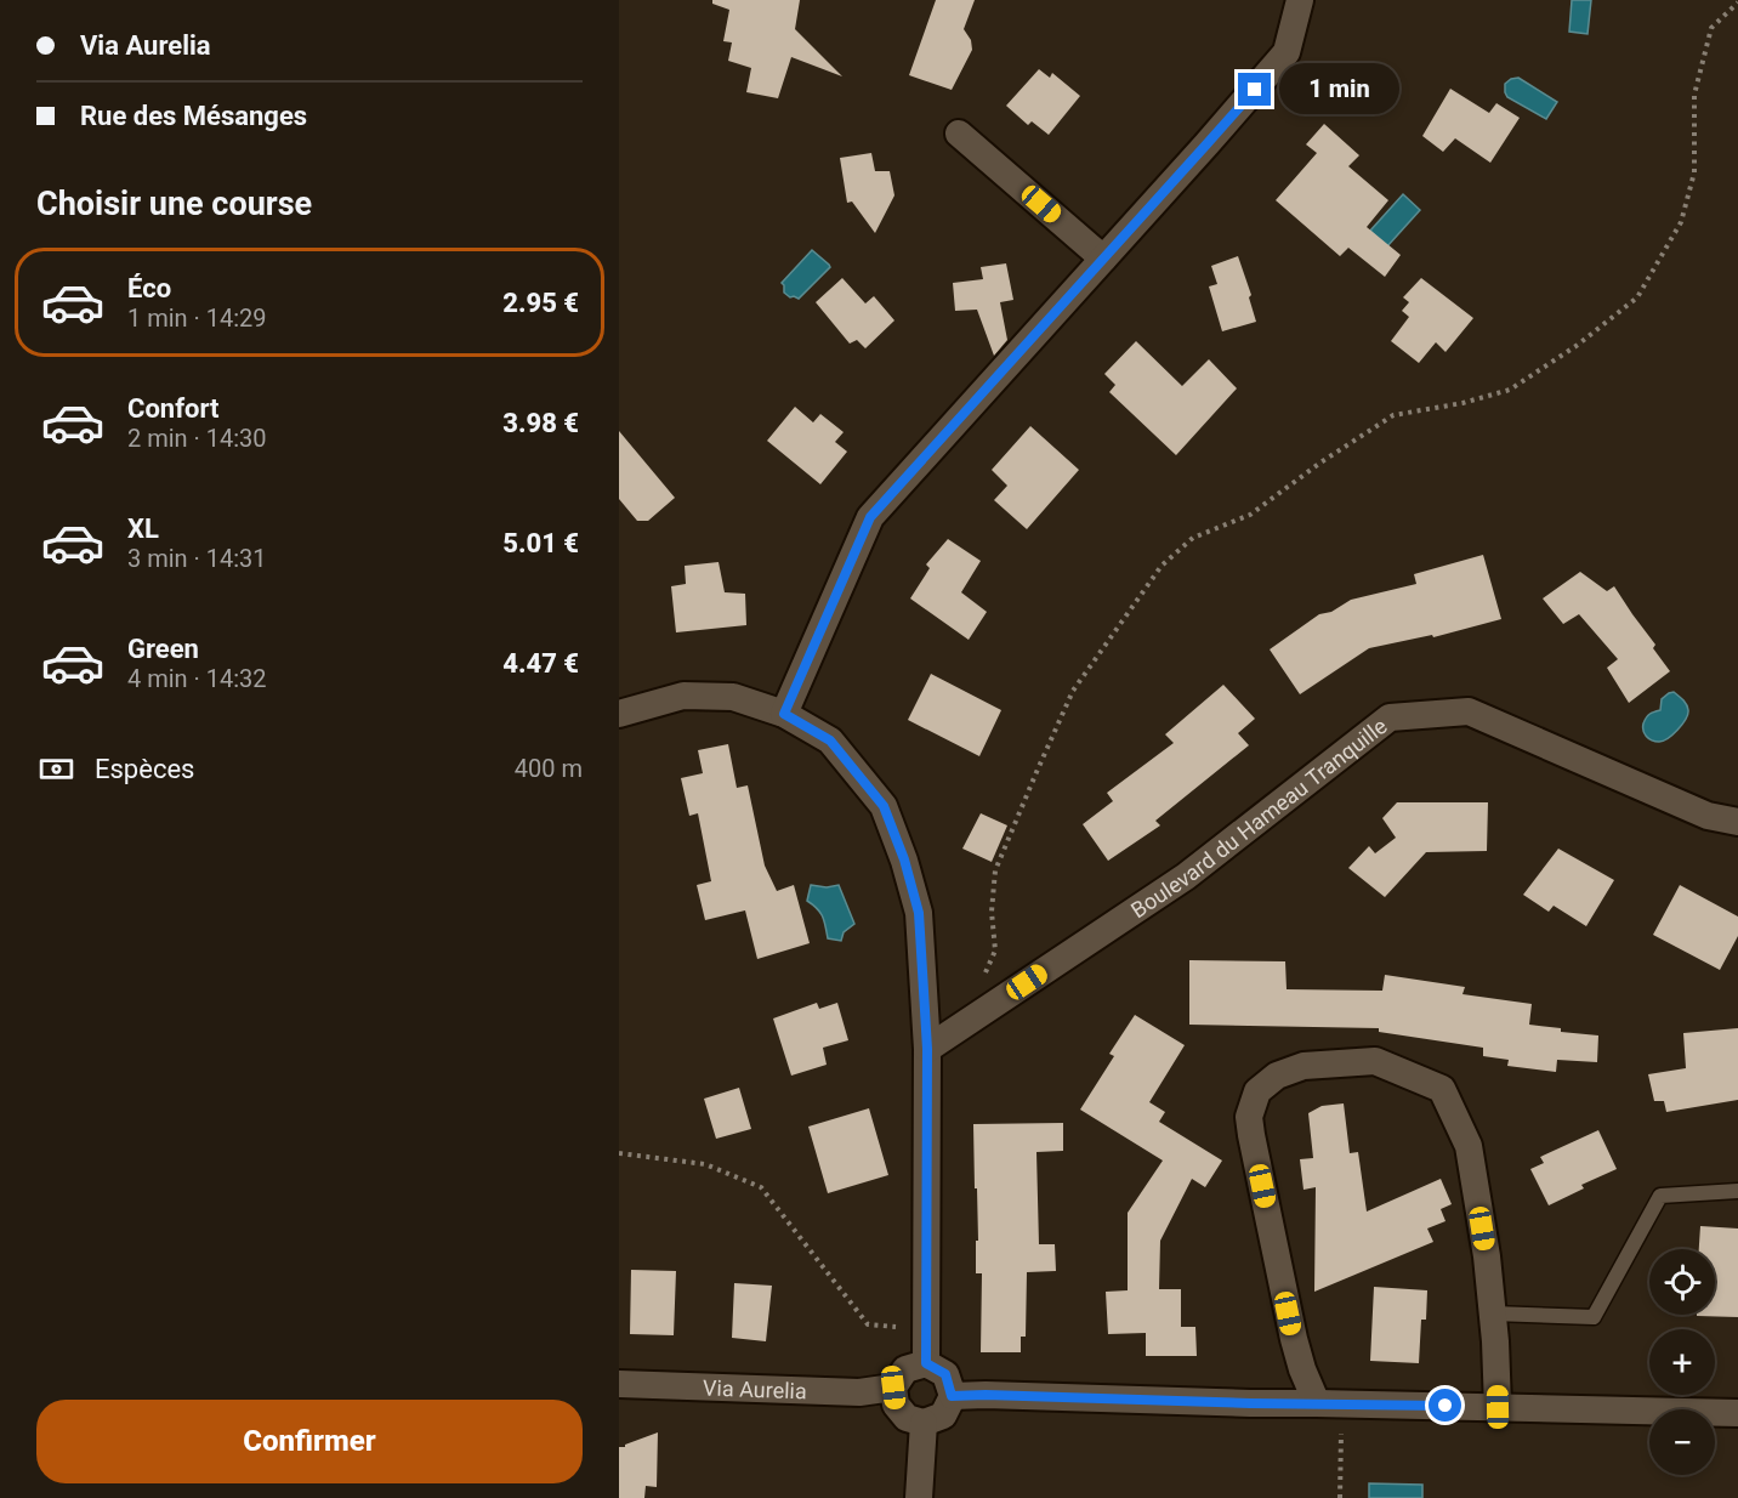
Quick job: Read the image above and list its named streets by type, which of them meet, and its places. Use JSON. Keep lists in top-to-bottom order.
{
  "streets": {
    "street": ["Boulevard du Hameau Tranquille", "Via Aurelia"]
  },
  "page": {
    "banner": ["Via Aurelia", "Rue des Mésanges"],
    "bubble": "1 min",
    "heading": "Choisir une course",
    "list": [
      {
        "name": "Éco",
        "note": "1 min · 14:29",
        "value": "2.95 €"
      },
      {
        "name": "Confort",
        "note": "2 min · 14:30",
        "value": "3.98 €"
      },
      {
        "name": "XL",
        "note": "3 min · 14:31",
        "value": "5.01 €"
      },
      {
        "name": "Green",
        "note": "4 min · 14:32",
        "value": "4.47 €"
      }
    ],
    "pay": ["Espèces", "400 m"],
    "map_buttons": ["+", "−"],
    "buttons": "Confirmer"
  }
}
